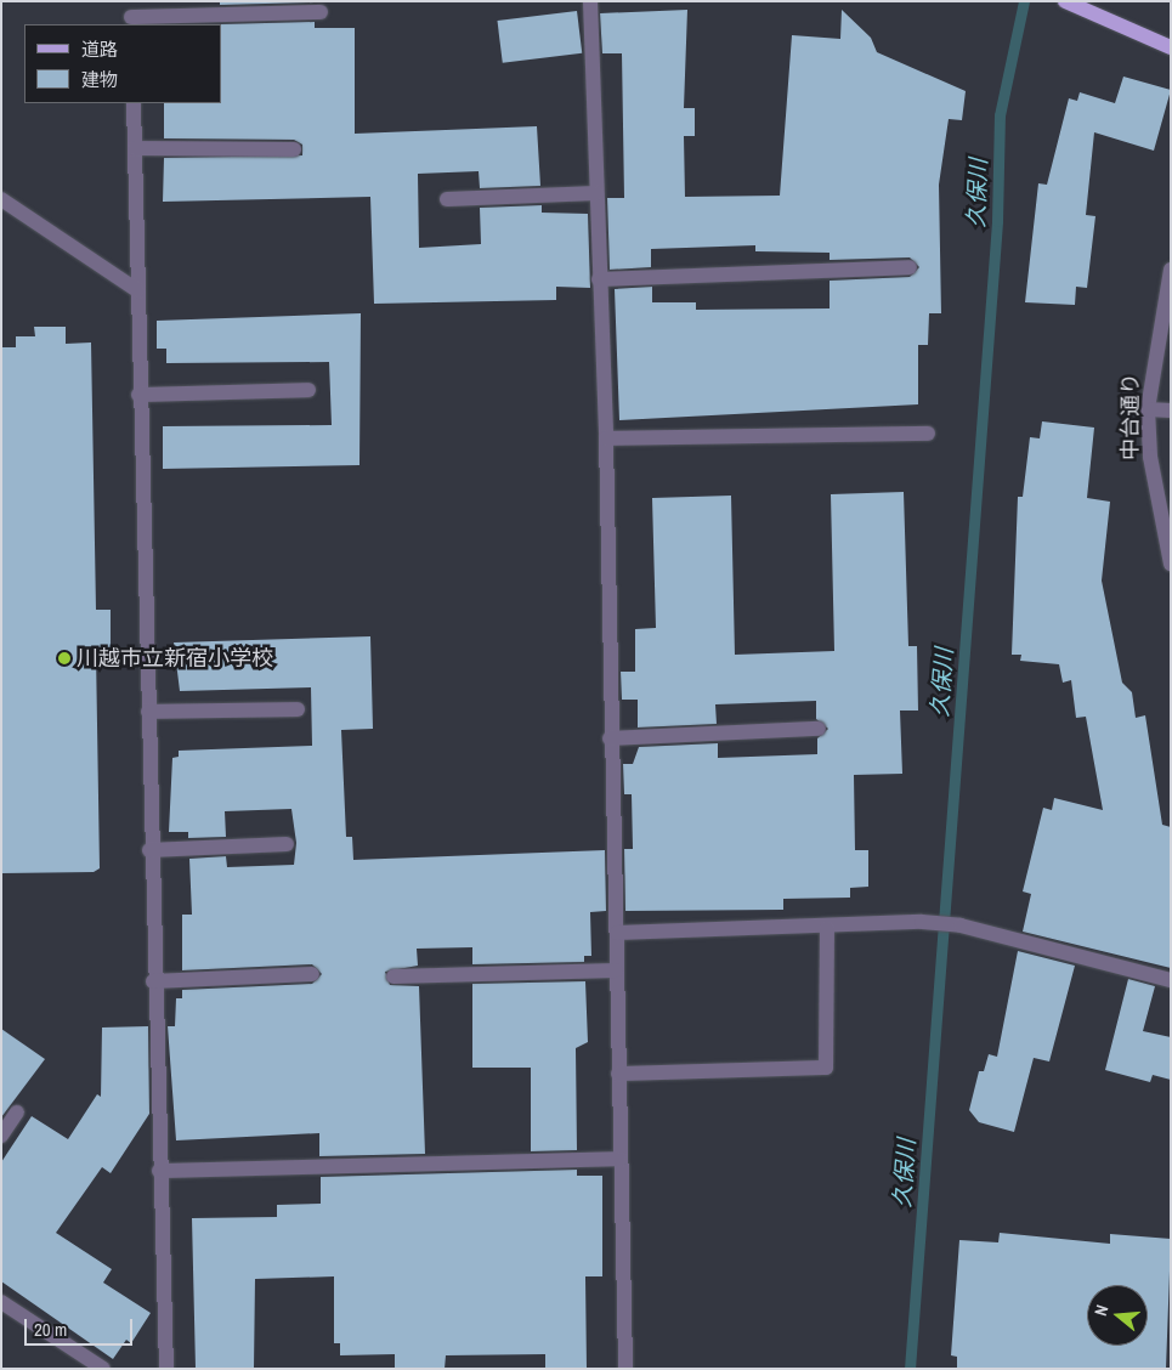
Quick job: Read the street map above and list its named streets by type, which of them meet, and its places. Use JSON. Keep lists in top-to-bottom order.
{
  "streets": {
    "street": ["中台通り"]
  },
  "water": ["久保川"],
  "places": ["川越市立新宿小学校"],
  "legend": ["道路", "建物"],
  "scale_bar": "20 m",
  "north": "left"
}
